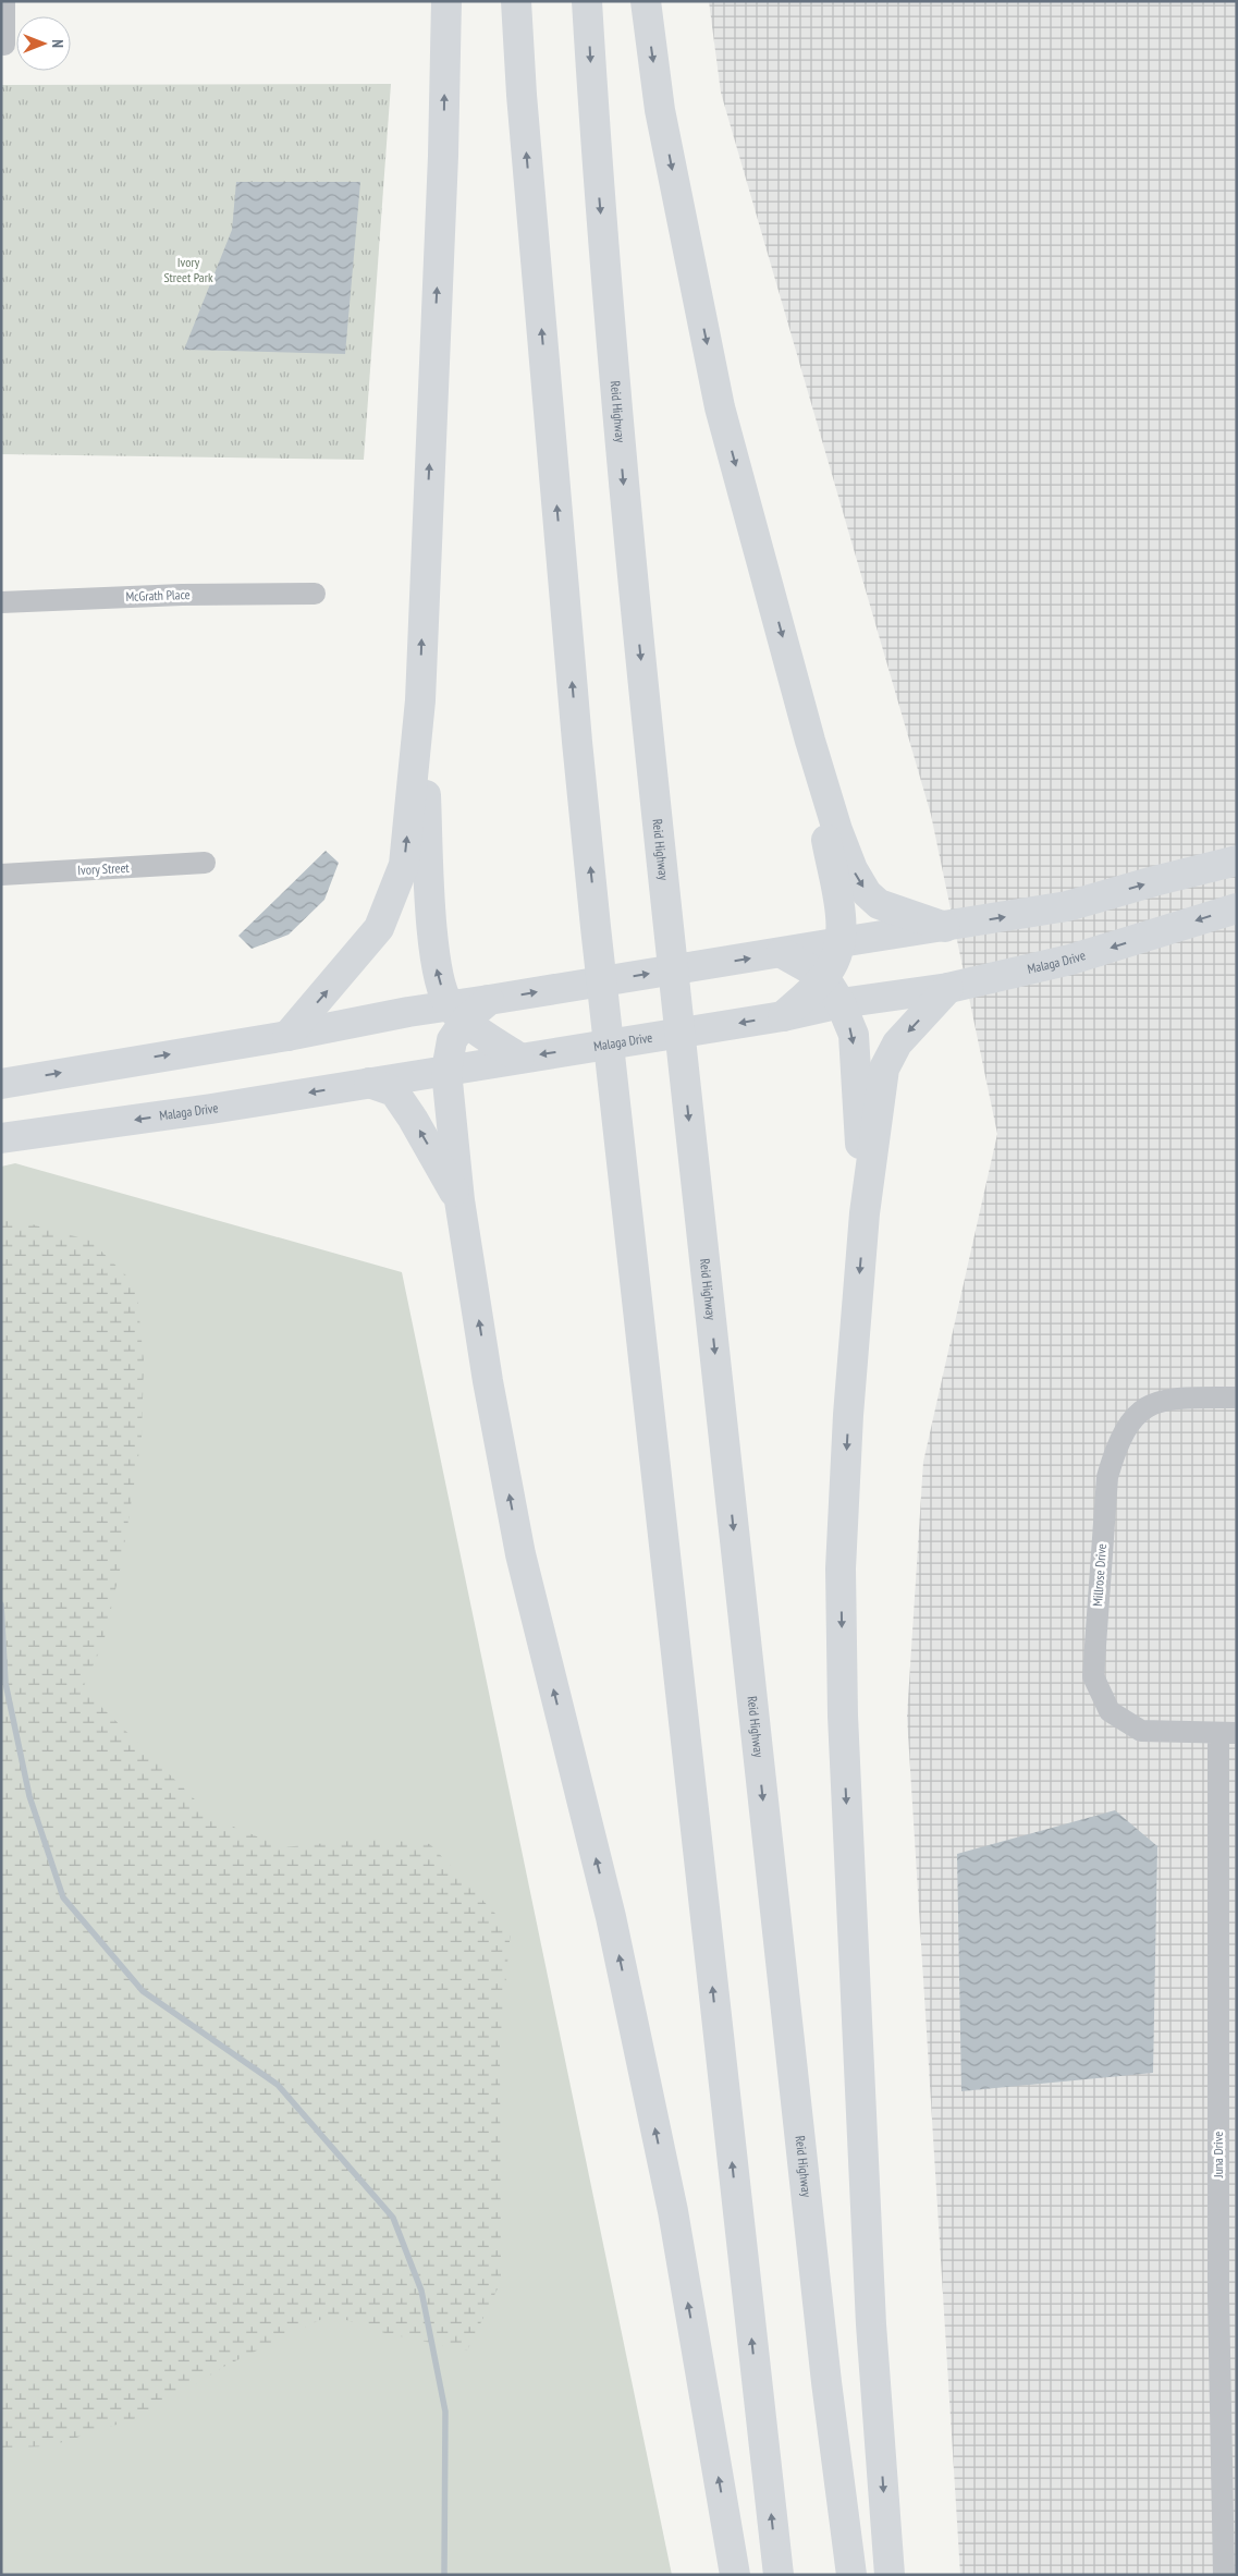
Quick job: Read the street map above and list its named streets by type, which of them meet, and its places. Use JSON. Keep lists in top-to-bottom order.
{
  "streets": {
    "main road": ["Reid Highway", "Malaga Drive"],
    "street": [
      "McGrath Place",
      "Ivory Street",
      "Millrose Drive",
      "Juna Drive"
    ]
  },
  "crossings": [
    ["Millrose Drive", "Juna Drive"]
  ],
  "parks": ["Ivory Street Park"],
  "north": "right"
}
